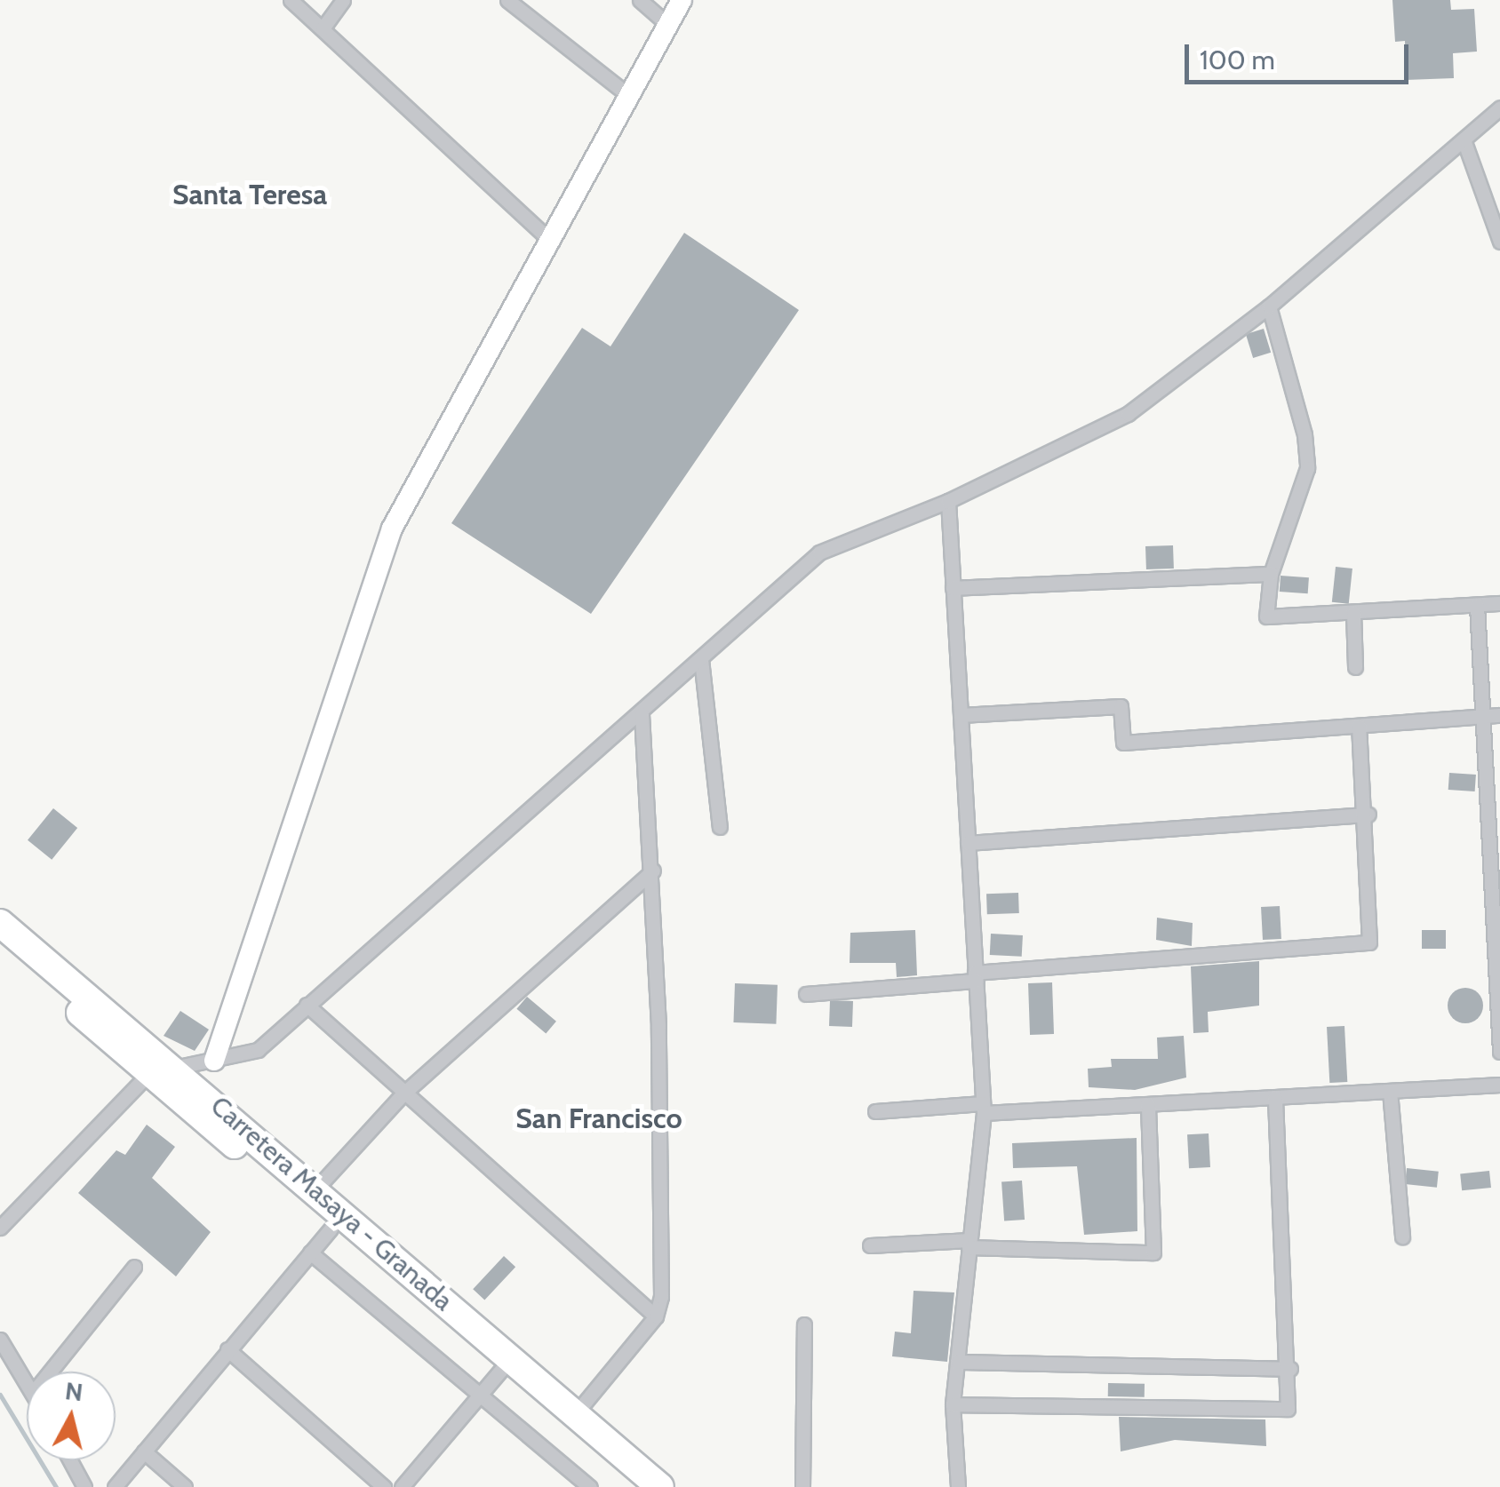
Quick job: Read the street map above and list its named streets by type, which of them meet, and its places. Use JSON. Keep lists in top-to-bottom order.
{
  "streets": {
    "highway": ["Carretera Masaya - Granada"]
  },
  "districts": ["Santa Teresa", "San Francisco"],
  "scale_bar": "100 m",
  "north": "top"
}
